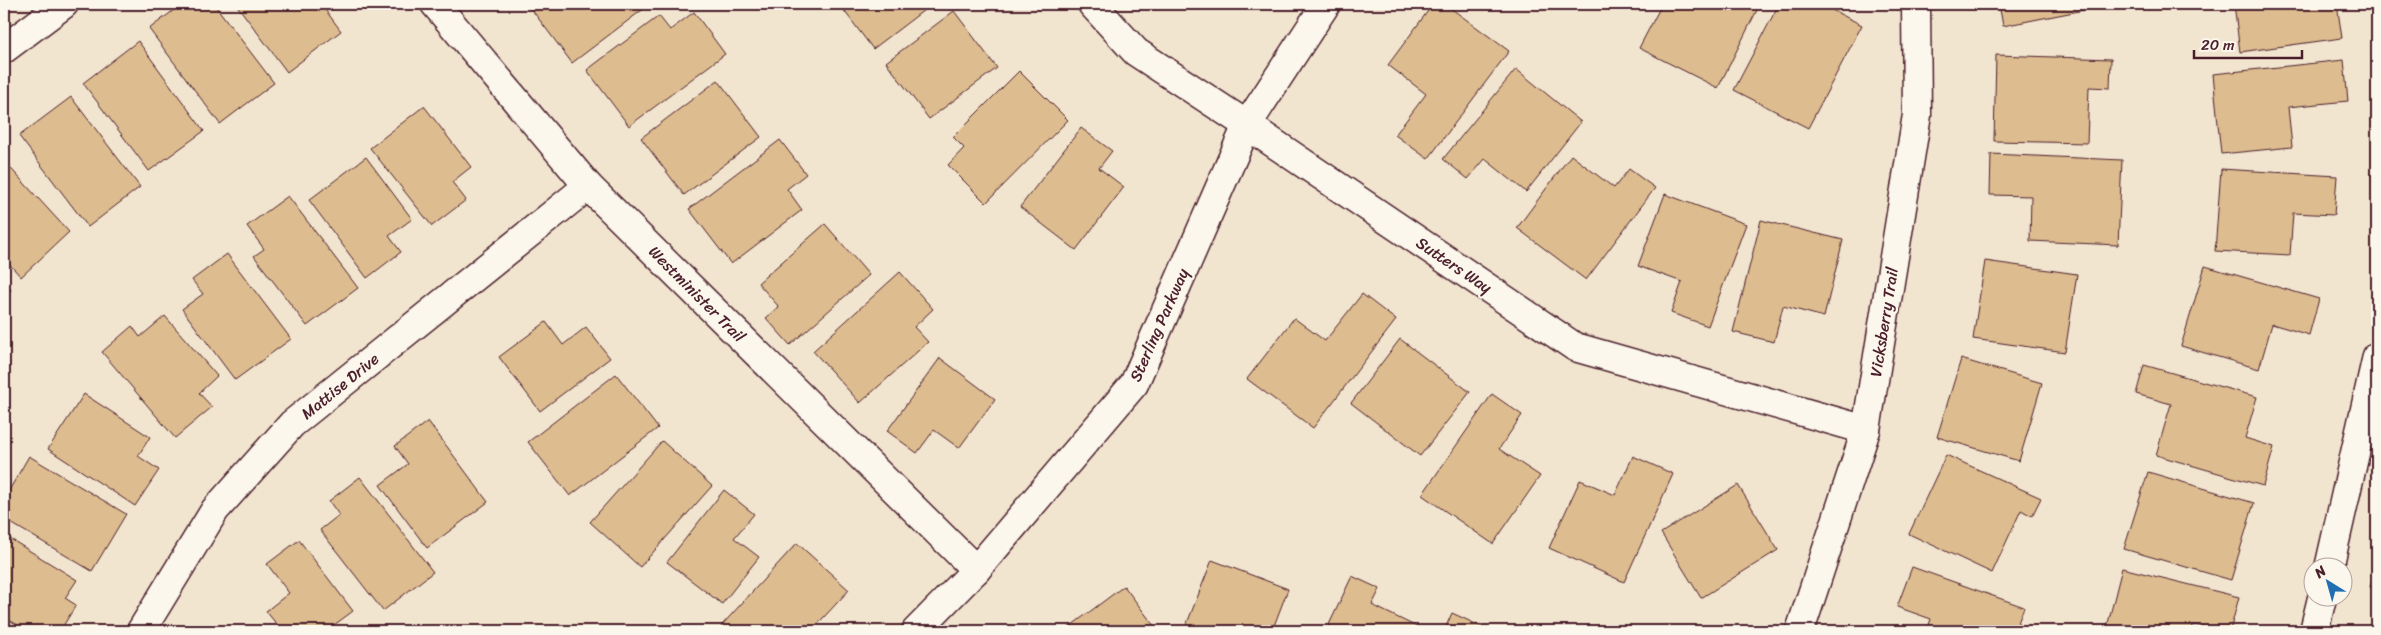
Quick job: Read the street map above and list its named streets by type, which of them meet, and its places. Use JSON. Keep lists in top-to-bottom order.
{
  "streets": {
    "street": [
      "Sutters Way",
      "Westminister Trail",
      "Vicksberry Trail",
      "Sterling Parkway",
      "Mattise Drive"
    ]
  },
  "crossings": [
    ["Sutters Way", "Vicksberry Trail"],
    ["Sutters Way", "Sterling Parkway"],
    ["Westminister Trail", "Sterling Parkway"],
    ["Westminister Trail", "Mattise Drive"]
  ],
  "scale_bar": "20 m",
  "north": "top left"
}
